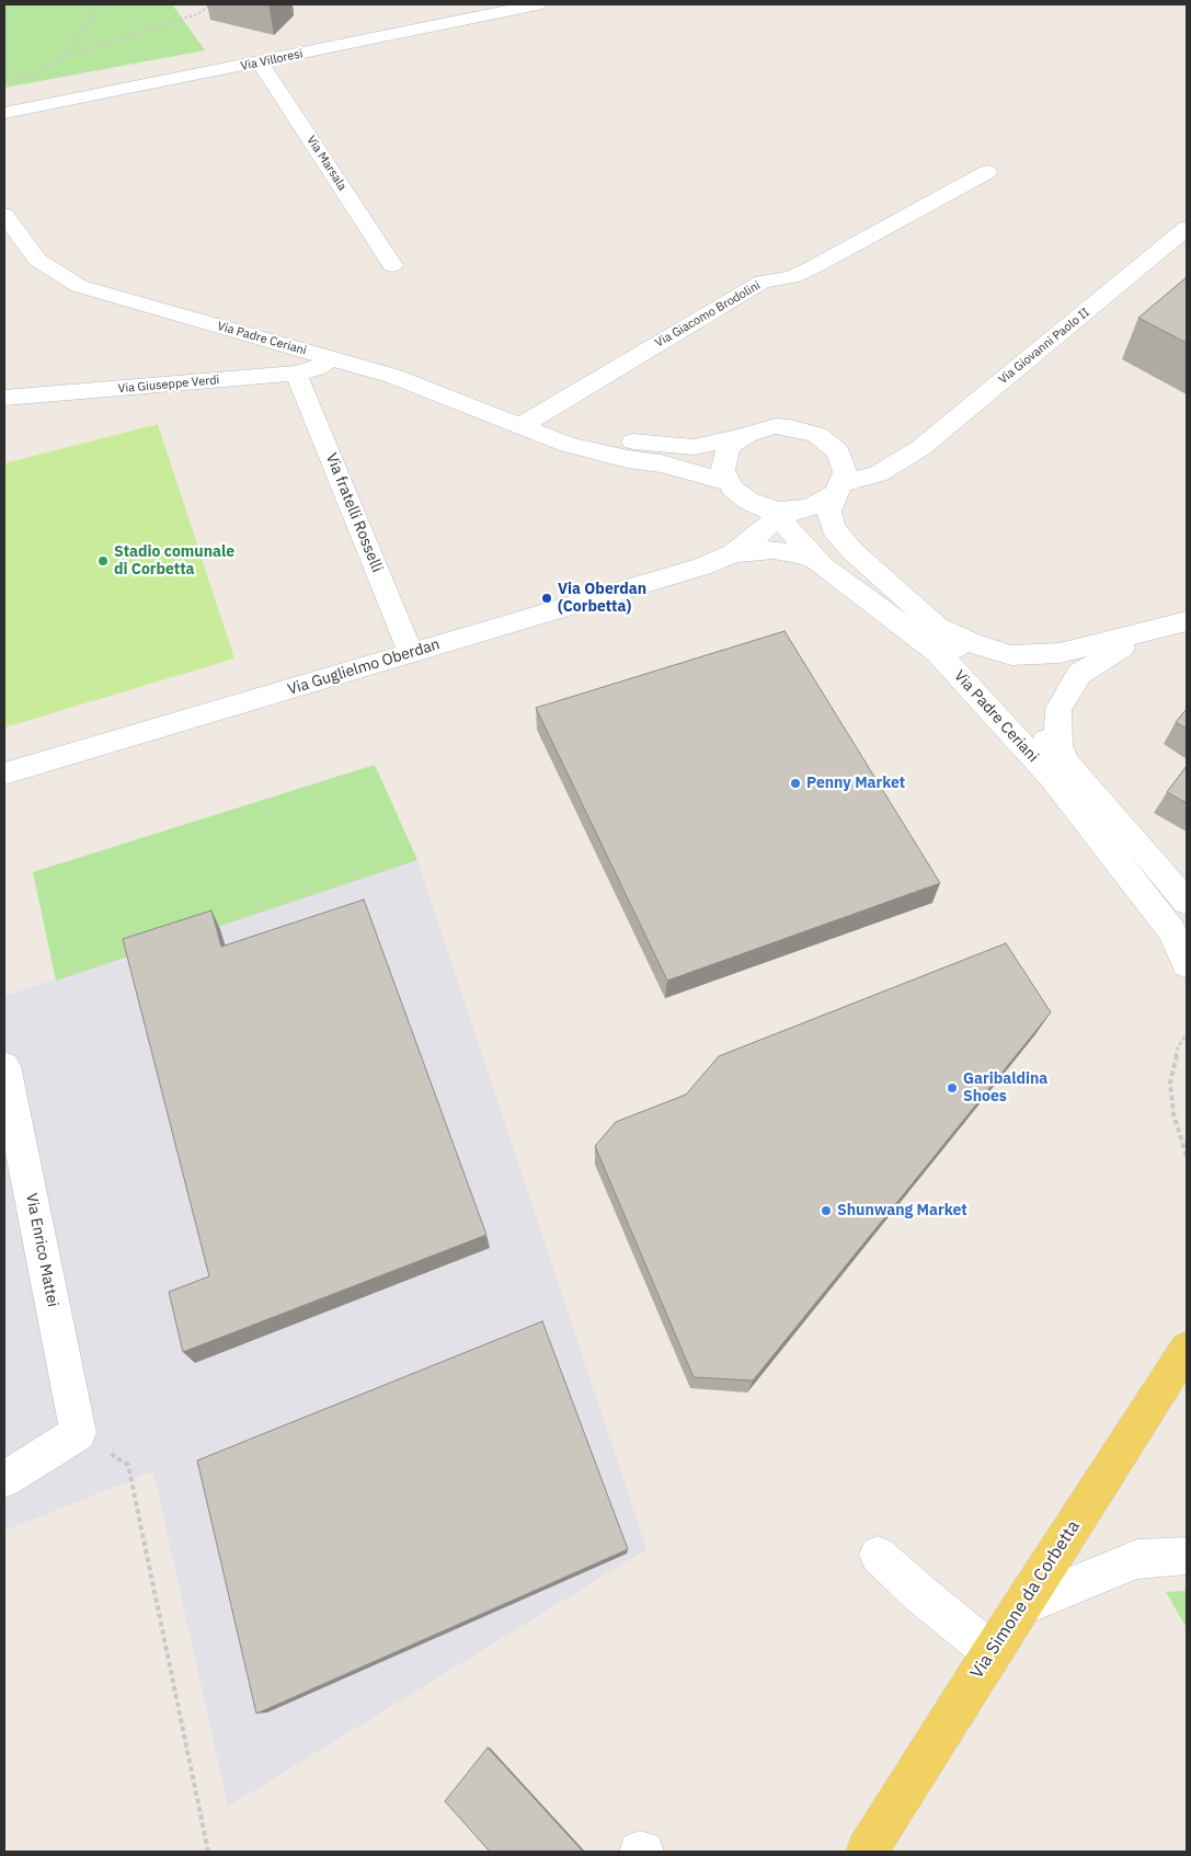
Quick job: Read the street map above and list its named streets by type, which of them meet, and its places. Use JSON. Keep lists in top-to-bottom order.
{
  "streets": {
    "main road": ["Via Simone da Corbetta"],
    "street": [
      "Via Villoresi",
      "Via Marsala",
      "Via Giacomo Brodolini",
      "Via Padre Ceriani",
      "Via Giovanni Paolo II",
      "Via Giuseppe Verdi",
      "Via fratelli Rosselli",
      "Via Guglielmo Oberdan",
      "Via Enrico Mattei"
    ]
  },
  "crossings": [
    ["Via Villoresi", "Via Marsala"],
    ["Via Giacomo Brodolini", "Via Padre Ceriani"],
    ["Via Padre Ceriani", "Via Giovanni Paolo II"],
    ["Via Padre Ceriani", "Via Giuseppe Verdi"],
    ["Via Padre Ceriani", "Via Guglielmo Oberdan"],
    ["Via Giovanni Paolo II", "Via Guglielmo Oberdan"],
    ["Via Giuseppe Verdi", "Via fratelli Rosselli"],
    ["Via fratelli Rosselli", "Via Guglielmo Oberdan"]
  ],
  "places": [
    "Stadio comunale di Corbetta",
    "Via Oberdan (Corbetta)",
    "Penny Market",
    "Garibaldina Shoes",
    "Shunwang Market"
  ]
}
